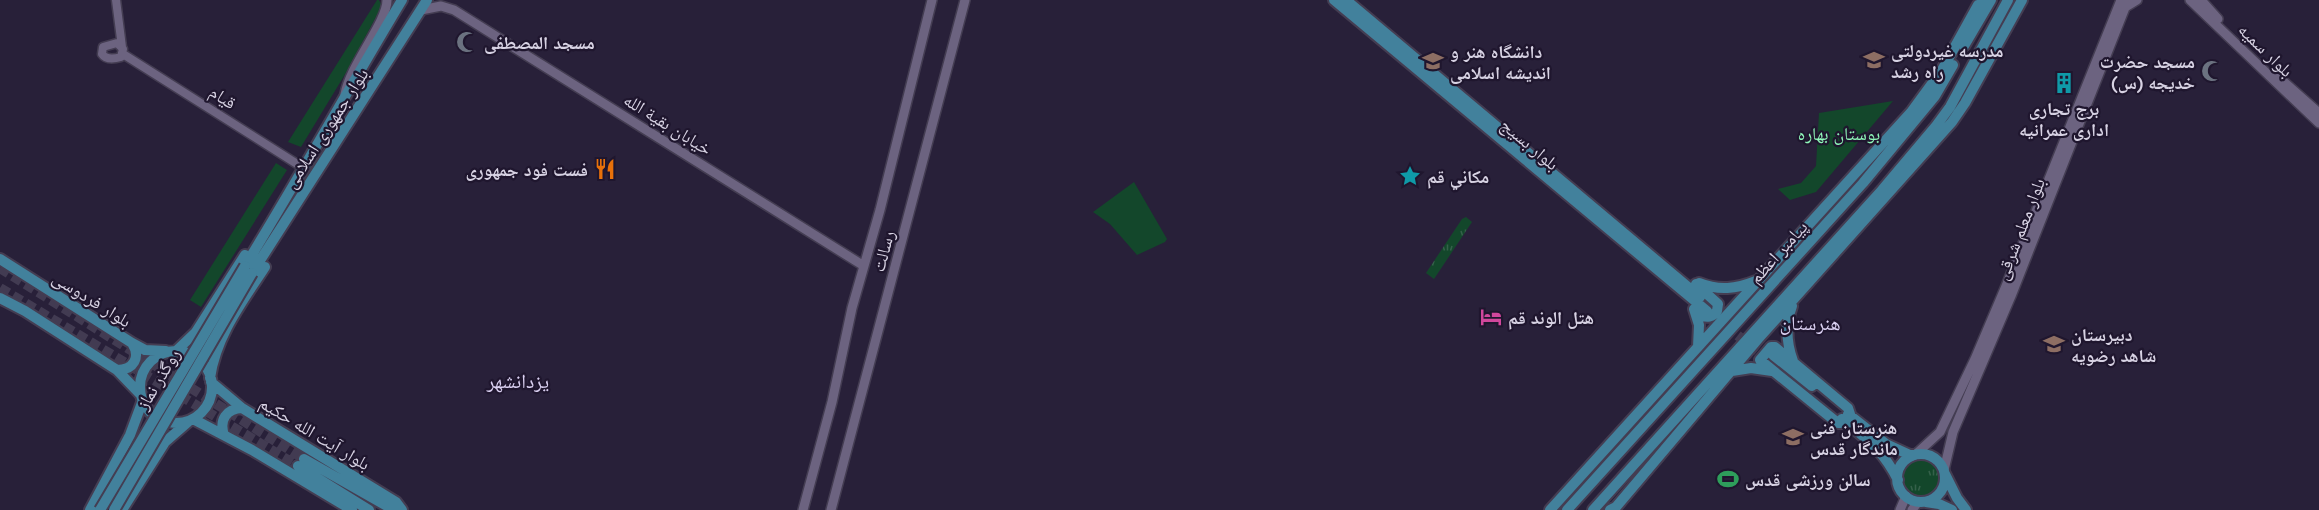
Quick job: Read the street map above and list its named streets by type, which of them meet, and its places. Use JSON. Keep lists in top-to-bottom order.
{
  "streets": {
    "main road": [
      "بلوار سمیه",
      "خیابان بقیة الله",
      "بلوار جمهوری اسلامی",
      "بلوار بسیج",
      "بلوار معلم شرقی",
      "رسالت",
      "پیامبر اعظم",
      "بلوار فردوسی",
      "روگذر نماز",
      "بلوار آیت الله حکیم"
    ],
    "street": ["قیام"]
  },
  "crossings": [
    ["قیام", "بلوار جمهوری اسلامی"],
    ["خیابان بقیة الله", "رسالت"],
    ["بلوار جمهوری اسلامی", "روگذر نماز"],
    ["بلوار فردوسی", "بلوار آیت الله حکیم"]
  ],
  "districts": ["هنرستان", "یزدانشهر"],
  "parks": ["بوستان بهاره"],
  "places": {
    "mosque": ["مسجد المصطفی", "مسجد حضرت خدیجه (س)"],
    "school or university": [
      "مدرسه غیردولتی راه رشد",
      "دانشگاه هنر و اندیشه اسلامی",
      "دبیرستان شاهد رضویه",
      "هنرستان فنی ماندگار قدس"
    ],
    "building": ["برج تجاری اداری عمرانیه"],
    "restaurant": ["فست فود جمهوری"],
    "place": ["مكاني قم"],
    "hotel": ["هتل الوند قم"],
    "sports": ["سالن ورزشی قدس"]
  }
}
